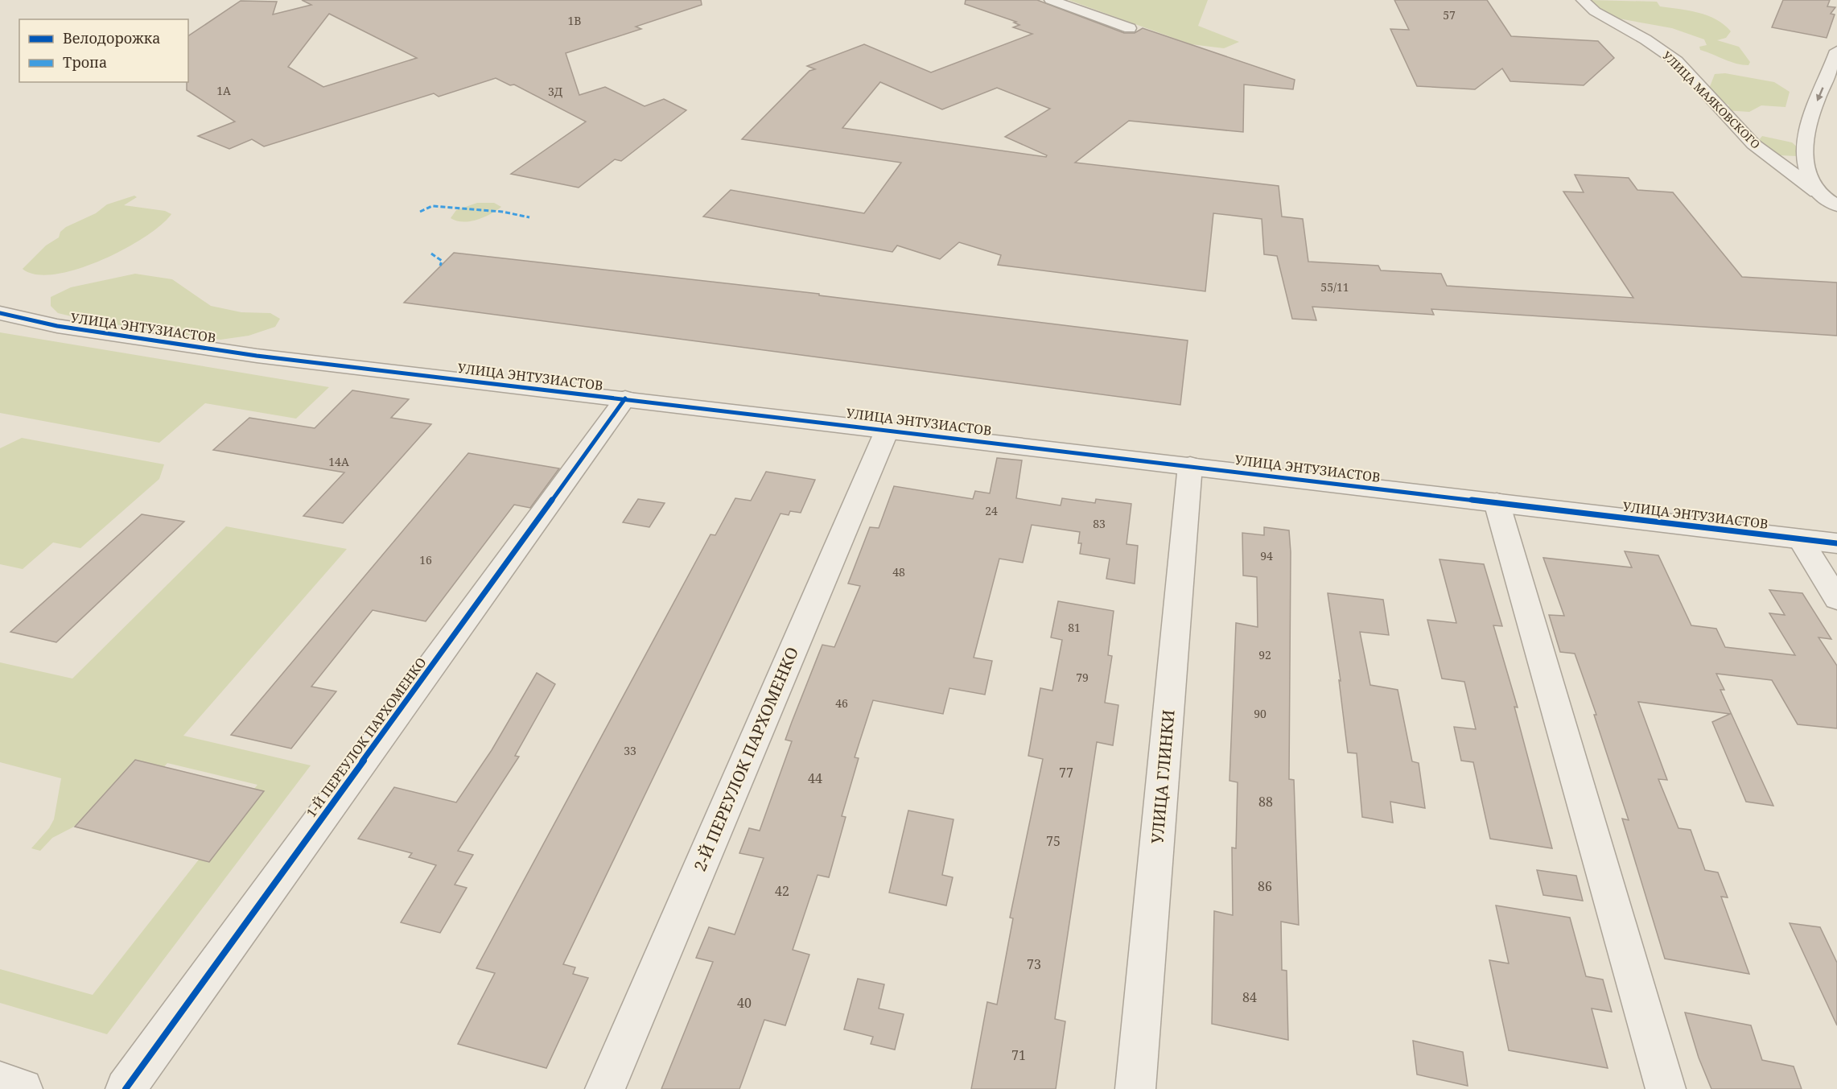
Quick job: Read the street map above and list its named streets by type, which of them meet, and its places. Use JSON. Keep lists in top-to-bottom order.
{
  "streets": {
    "street": [
      "УЛИЦА МАЯКОВСКОГО",
      "УЛИЦА ЭНТУЗИАСТОВ",
      "1-Й ПЕРЕУЛОК ПАРХОМЕНКО",
      "2-Й ПЕРЕУЛОК ПАРХОМЕНКО",
      "УЛИЦА ГЛИНКИ"
    ]
  },
  "crossings": [
    ["УЛИЦА ЭНТУЗИАСТОВ", "1-Й ПЕРЕУЛОК ПАРХОМЕНКО"],
    ["УЛИЦА ЭНТУЗИАСТОВ", "2-Й ПЕРЕУЛОК ПАРХОМЕНКО"],
    ["УЛИЦА ЭНТУЗИАСТОВ", "УЛИЦА ГЛИНКИ"]
  ],
  "house_numbers": [
    "57",
    "1В",
    "1А",
    "3Д",
    "55/11",
    "14А",
    "24",
    "83",
    "94",
    "16",
    "48",
    "81",
    "92",
    "79",
    "46",
    "90",
    "33",
    "77",
    "44",
    "88",
    "75",
    "86",
    "42",
    "73",
    "84",
    "40",
    "71"
  ],
  "legend": ["Велодорожка", "Тропа"]
}
